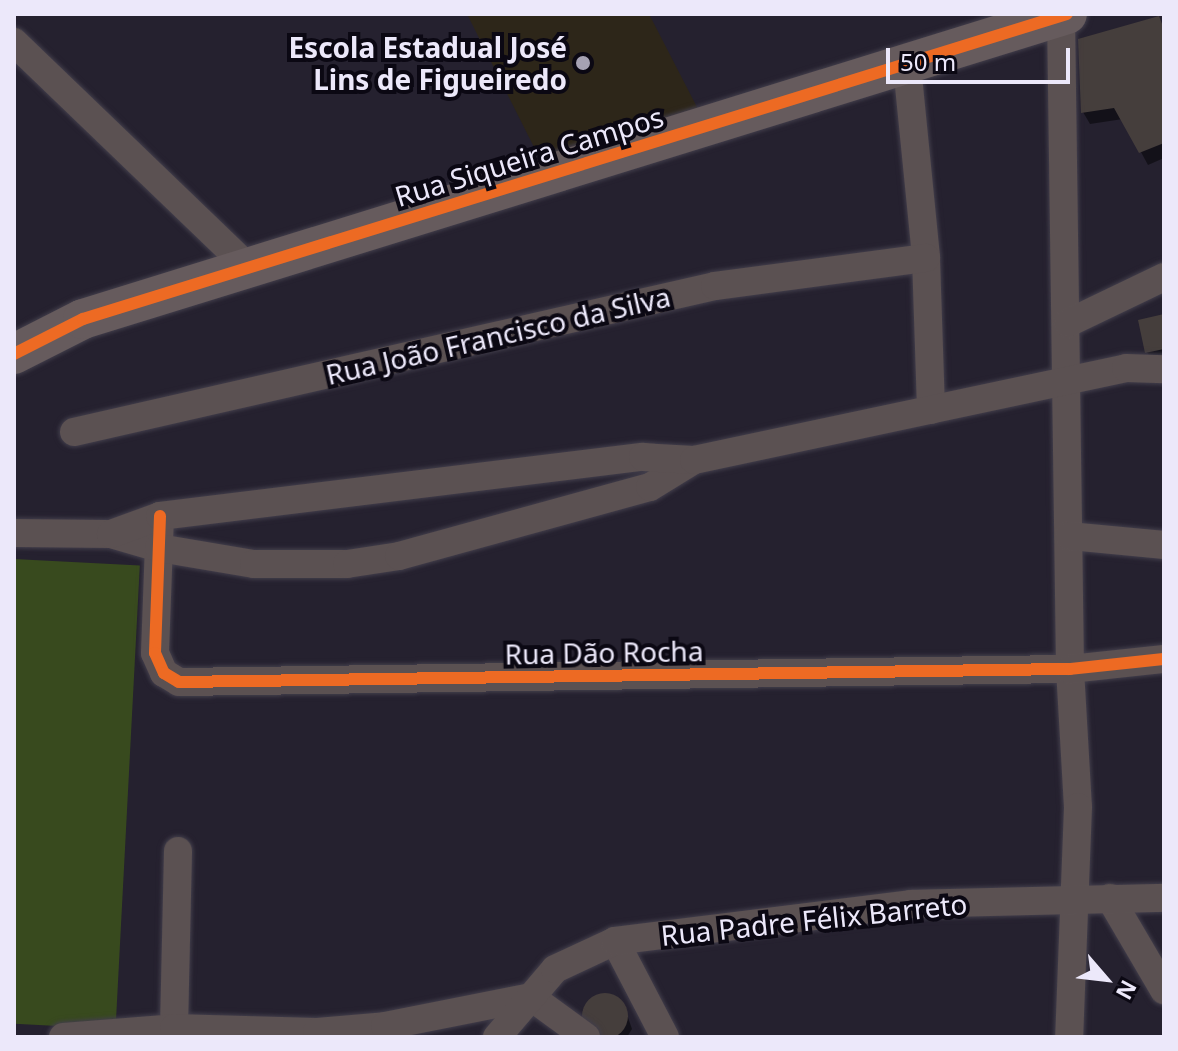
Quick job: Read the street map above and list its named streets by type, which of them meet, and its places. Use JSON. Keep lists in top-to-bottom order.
{
  "streets": {
    "street": [
      "Rua Siqueira Campos",
      "Rua João Francisco da Silva",
      "Rua Dão Rocha",
      "Rua Padre Félix Barreto"
    ]
  },
  "places": ["Escola Estadual José Lins de Figueiredo"],
  "scale_bar": "50 m",
  "north": "bottom right"
}
